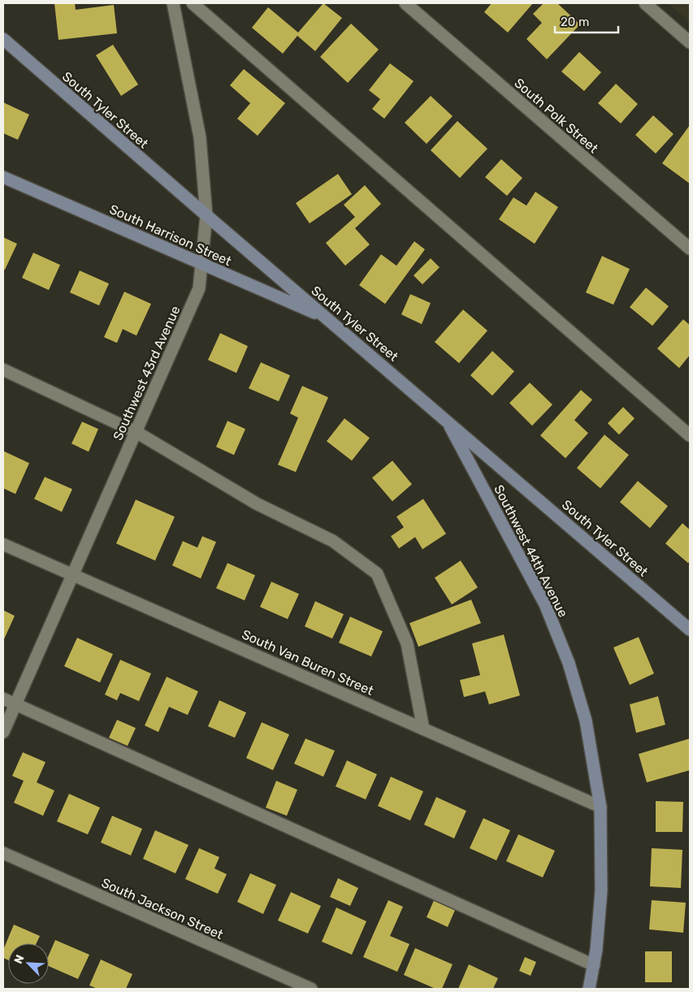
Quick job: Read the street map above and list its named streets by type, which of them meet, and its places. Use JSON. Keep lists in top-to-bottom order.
{
  "streets": {
    "street": [
      "South Tyler Street",
      "South Polk Street",
      "South Harrison Street",
      "Southwest 43rd Avenue",
      "Southwest 44th Avenue",
      "South Van Buren Street",
      "South Jackson Street"
    ]
  },
  "crossings": [
    ["South Tyler Street", "South Harrison Street"],
    ["South Tyler Street", "Southwest 43rd Avenue"],
    ["South Tyler Street", "Southwest 44th Avenue"],
    ["South Harrison Street", "Southwest 43rd Avenue"],
    ["Southwest 43rd Avenue", "South Van Buren Street"],
    ["Southwest 44th Avenue", "South Van Buren Street"]
  ],
  "scale_bar": "20 m",
  "north": "top left"
}
